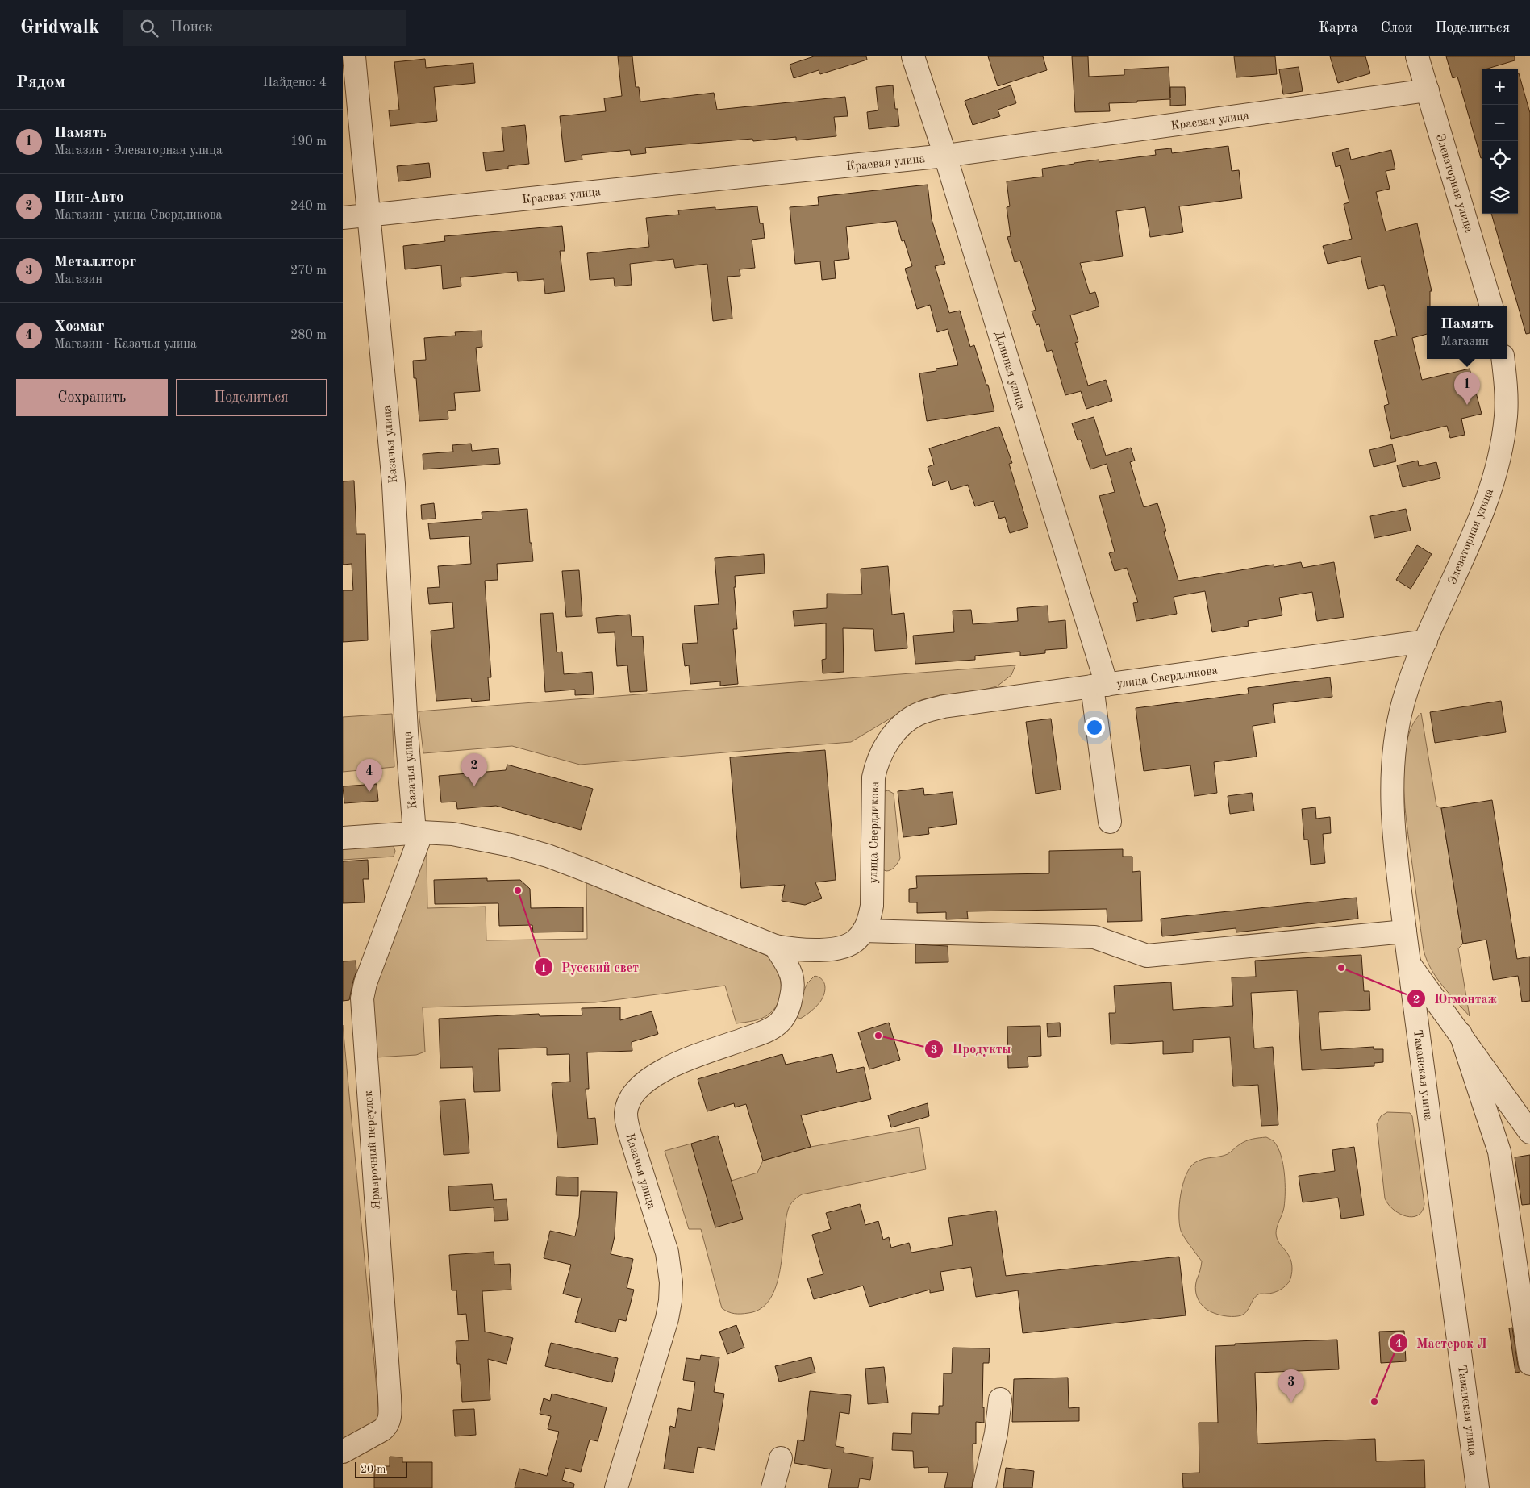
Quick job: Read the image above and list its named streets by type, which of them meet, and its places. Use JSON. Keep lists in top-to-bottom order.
{
  "streets": {
    "street": [
      "Краевая улица",
      "Элеваторная улица",
      "Длинная улица",
      "Казачья улица",
      "улица Свердликова",
      "Таманская улица",
      "Ярмарочный переулок"
    ]
  },
  "crossings": [
    ["Краевая улица", "Элеваторная улица"],
    ["Краевая улица", "Длинная улица"],
    ["Краевая улица", "Казачья улица"],
    ["Элеваторная улица", "улица Свердликова"],
    ["Элеваторная улица", "Таманская улица"],
    ["Длинная улица", "улица Свердликова"],
    ["Казачья улица", "улица Свердликова"],
    ["Казачья улица", "Ярмарочный переулок"],
    ["улица Свердликова", "Таманская улица"],
    ["улица Свердликова", "Ярмарочный переулок"]
  ],
  "places": [
    "Русский свет",
    "Югмонтаж",
    "Продукты",
    "Мастерок Л"
  ],
  "scale_bar": "20 m",
  "page": {
    "header": "Gridwalk",
    "search": "Поиск",
    "nav": ["Карта", "Слои", "Поделиться"],
    "heading": ["Рядом", "Найдено: 4"],
    "map_buttons": ["+", "−"],
    "list": [
      {
        "mark": "1",
        "name": "Память",
        "note": "Магазин · Элеваторная улица",
        "value": "190 m"
      },
      {
        "mark": "2",
        "name": "Пин-Авто",
        "note": "Магазин · улица Свердликова",
        "value": "240 m"
      },
      {
        "mark": "3",
        "name": "Металлторг",
        "note": "Магазин",
        "value": "270 m"
      },
      {
        "mark": "4",
        "name": "Хозмаг",
        "note": "Магазин · Казачья улица",
        "value": "280 m"
      }
    ],
    "popup": ["Память", "Магазин"],
    "buttons": ["Сохранить", "Поделиться"],
    "pins": [
      "1",
      "2",
      "4",
      "3"
    ],
    "scale": "20 m"
  }
}
